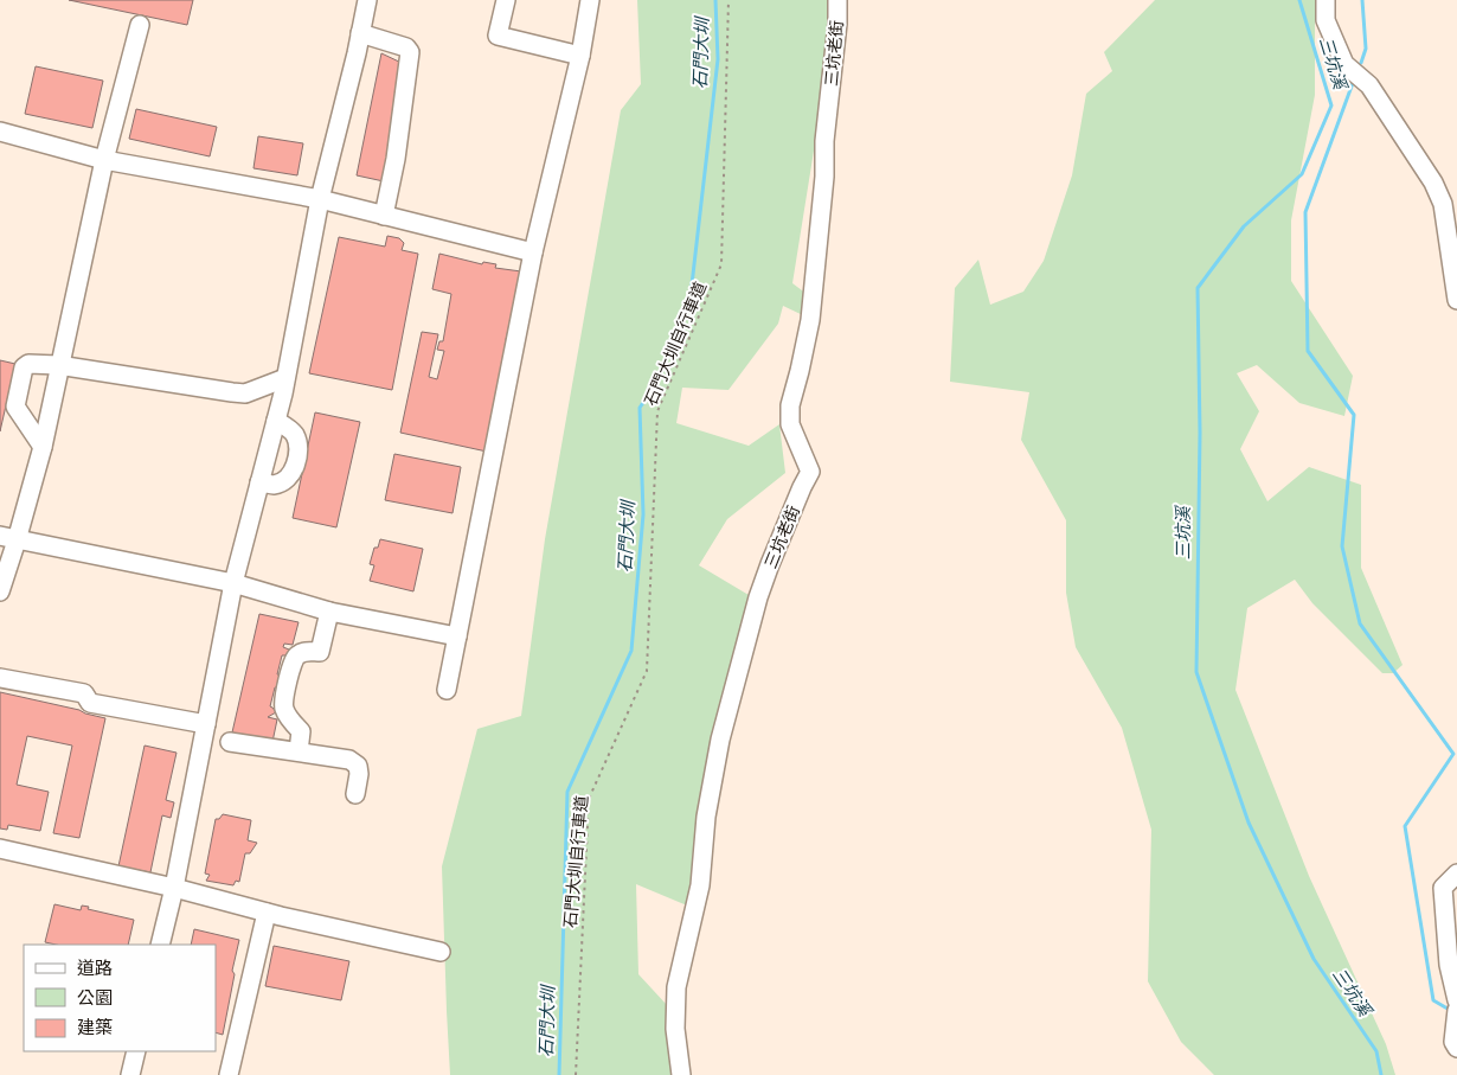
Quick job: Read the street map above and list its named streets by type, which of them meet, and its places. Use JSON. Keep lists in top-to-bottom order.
{
  "streets": {
    "street": ["三坑老街"],
    "path": ["石門大圳自行車道"]
  },
  "water": ["石門大圳", "三坑溪"],
  "legend": ["道路", "公園", "建築"]
}
